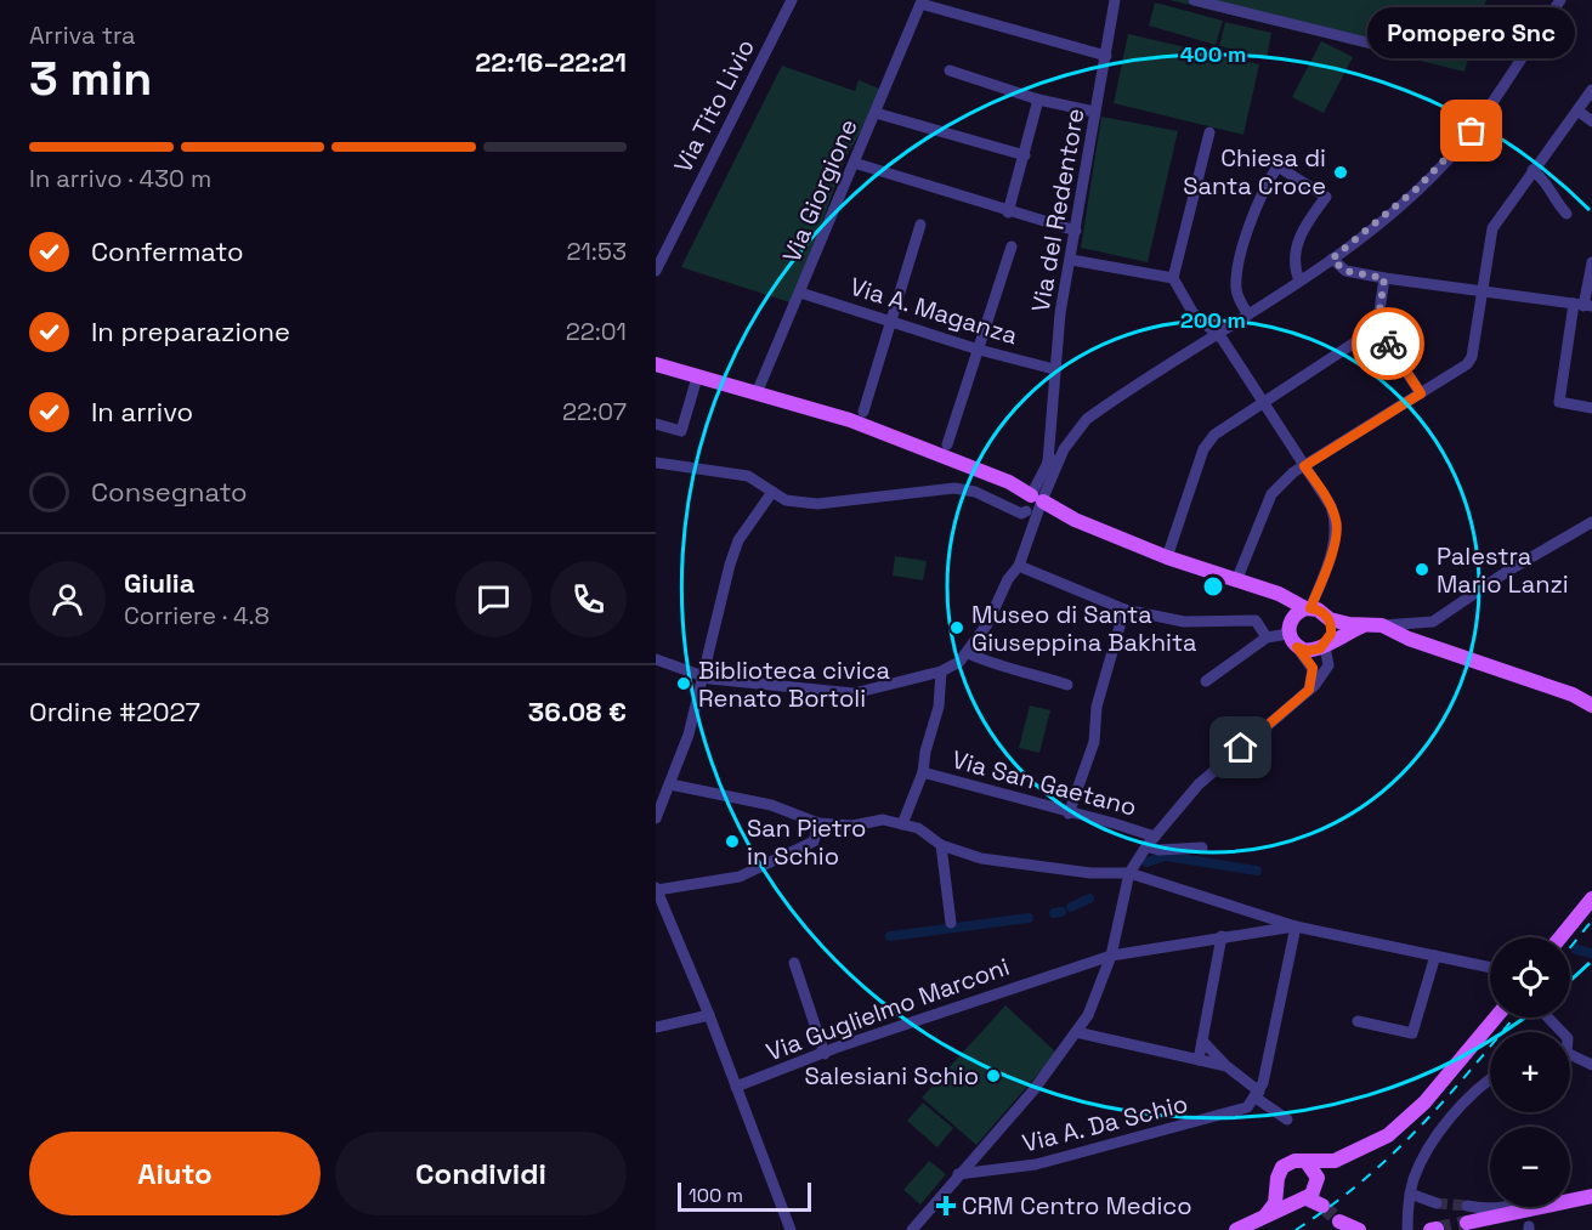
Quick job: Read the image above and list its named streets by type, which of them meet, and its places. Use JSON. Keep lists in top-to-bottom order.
{
  "streets": {
    "street": [
      "Via Tito Livio",
      "Via Giorgione",
      "Via del Redentore",
      "Via A. Maganza",
      "Via San Gaetano",
      "Via Guglielmo Marconi",
      "Via A. Da Schio"
    ]
  },
  "crossings": [
    ["Via Giorgione", "Via del Redentore"],
    ["Via Giorgione", "Via A. Maganza"],
    ["Via del Redentore", "Via A. Maganza"]
  ],
  "places": {
    "other": [
      "Pomopero Snc",
      "Chiesa di Santa Croce",
      "Palestra Mario Lanzi",
      "Museo di Santa Giuseppina Bakhita",
      "Biblioteca civica Renato Bortoli",
      "San Pietro in Schio",
      "Salesiani Schio"
    ],
    "health": ["CRM Centro Medico"]
  },
  "scale_bar": "100 m",
  "page": {
    "heading": ["3 min", "Arriva tra", "22:16–22:21"],
    "panel": [
      "Giulia",
      "Corriere · 4.8",
      "Ordine #2027",
      "36.08 €"
    ],
    "bubble": "Pomopero Snc",
    "bar": "In arrivo · 430 m",
    "list": [
      ["Confermato", "21:53"],
      ["In preparazione", "22:01"],
      ["In arrivo", "22:07"],
      "Consegnato"
    ],
    "map_buttons": ["+", "−"],
    "buttons": ["Aiuto", "Condividi"],
    "scale": "100 m"
  },
  "rings": ["400 m", "200 m"]
}
